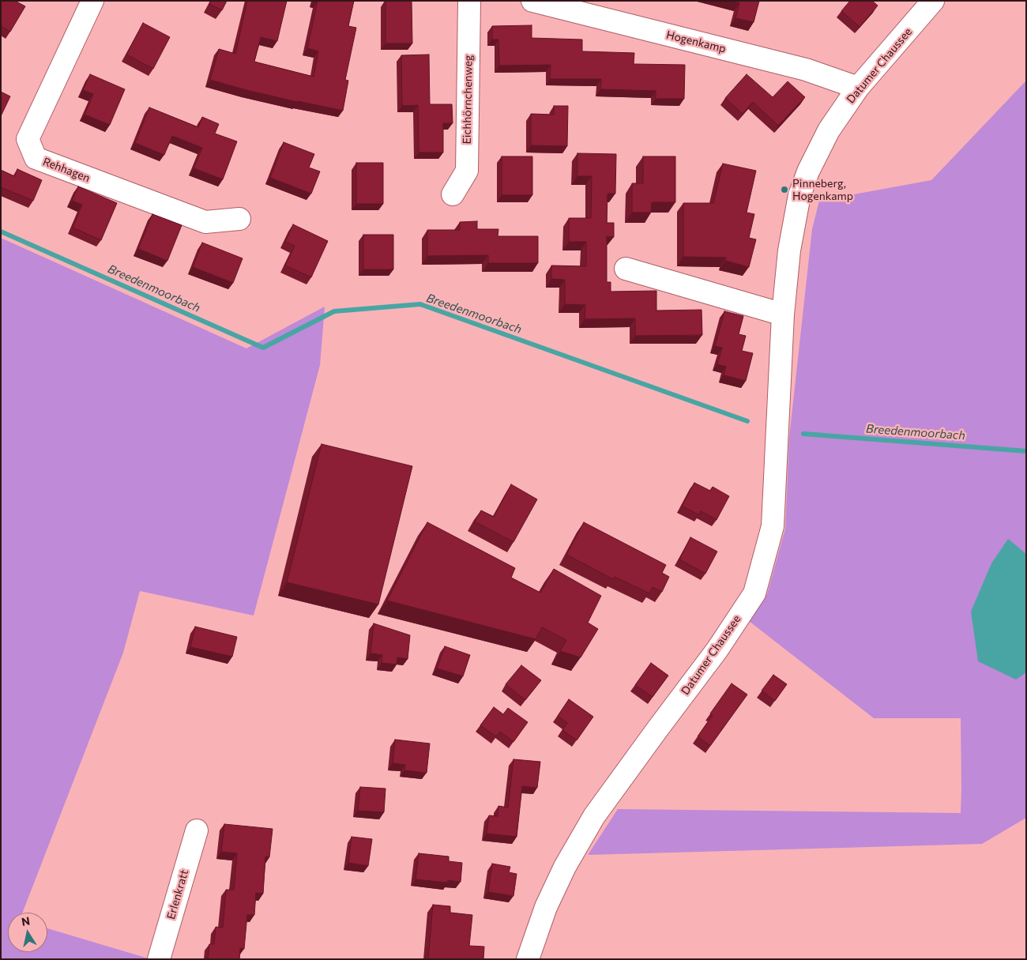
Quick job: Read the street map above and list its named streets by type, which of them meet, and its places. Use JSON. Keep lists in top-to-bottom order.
{
  "streets": {
    "street": [
      "Hogenkamp",
      "Datumer Chaussee",
      "Eichhörnchenweg",
      "Rehhagen",
      "Erlenkratt"
    ]
  },
  "crossings": [
    ["Hogenkamp", "Datumer Chaussee"]
  ],
  "water": ["Breedenmoorbach"],
  "places": ["Pinneberg, Hogenkamp"],
  "north": "top"
}
